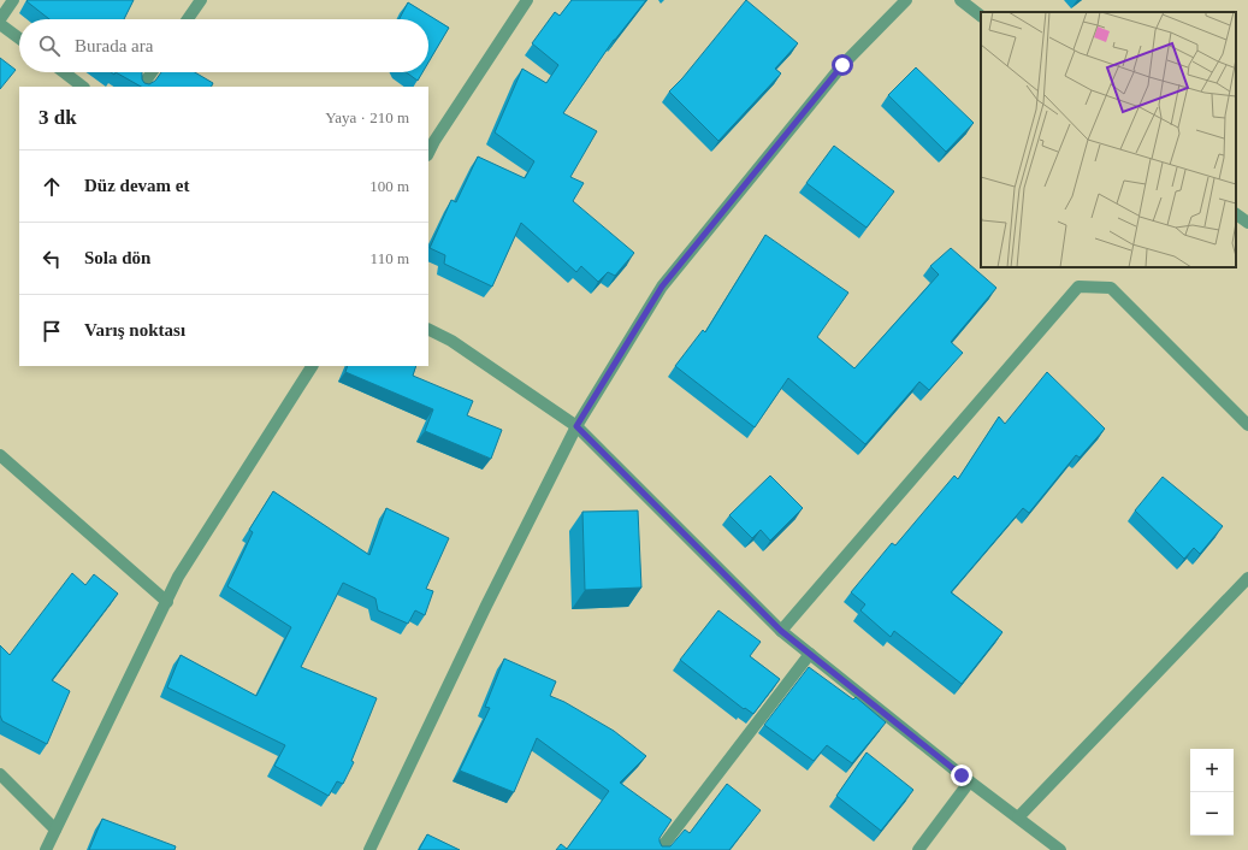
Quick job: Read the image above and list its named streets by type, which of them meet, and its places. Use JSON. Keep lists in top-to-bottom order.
{
  "page": {
    "search": "Burada ara",
    "heading": ["3 dk", "Yaya · 210 m"],
    "list": [
      ["Düz devam et", "100 m"],
      ["Sola dön", "110 m"],
      "Varış noktası"
    ],
    "map_buttons": ["+", "−"]
  }
}
